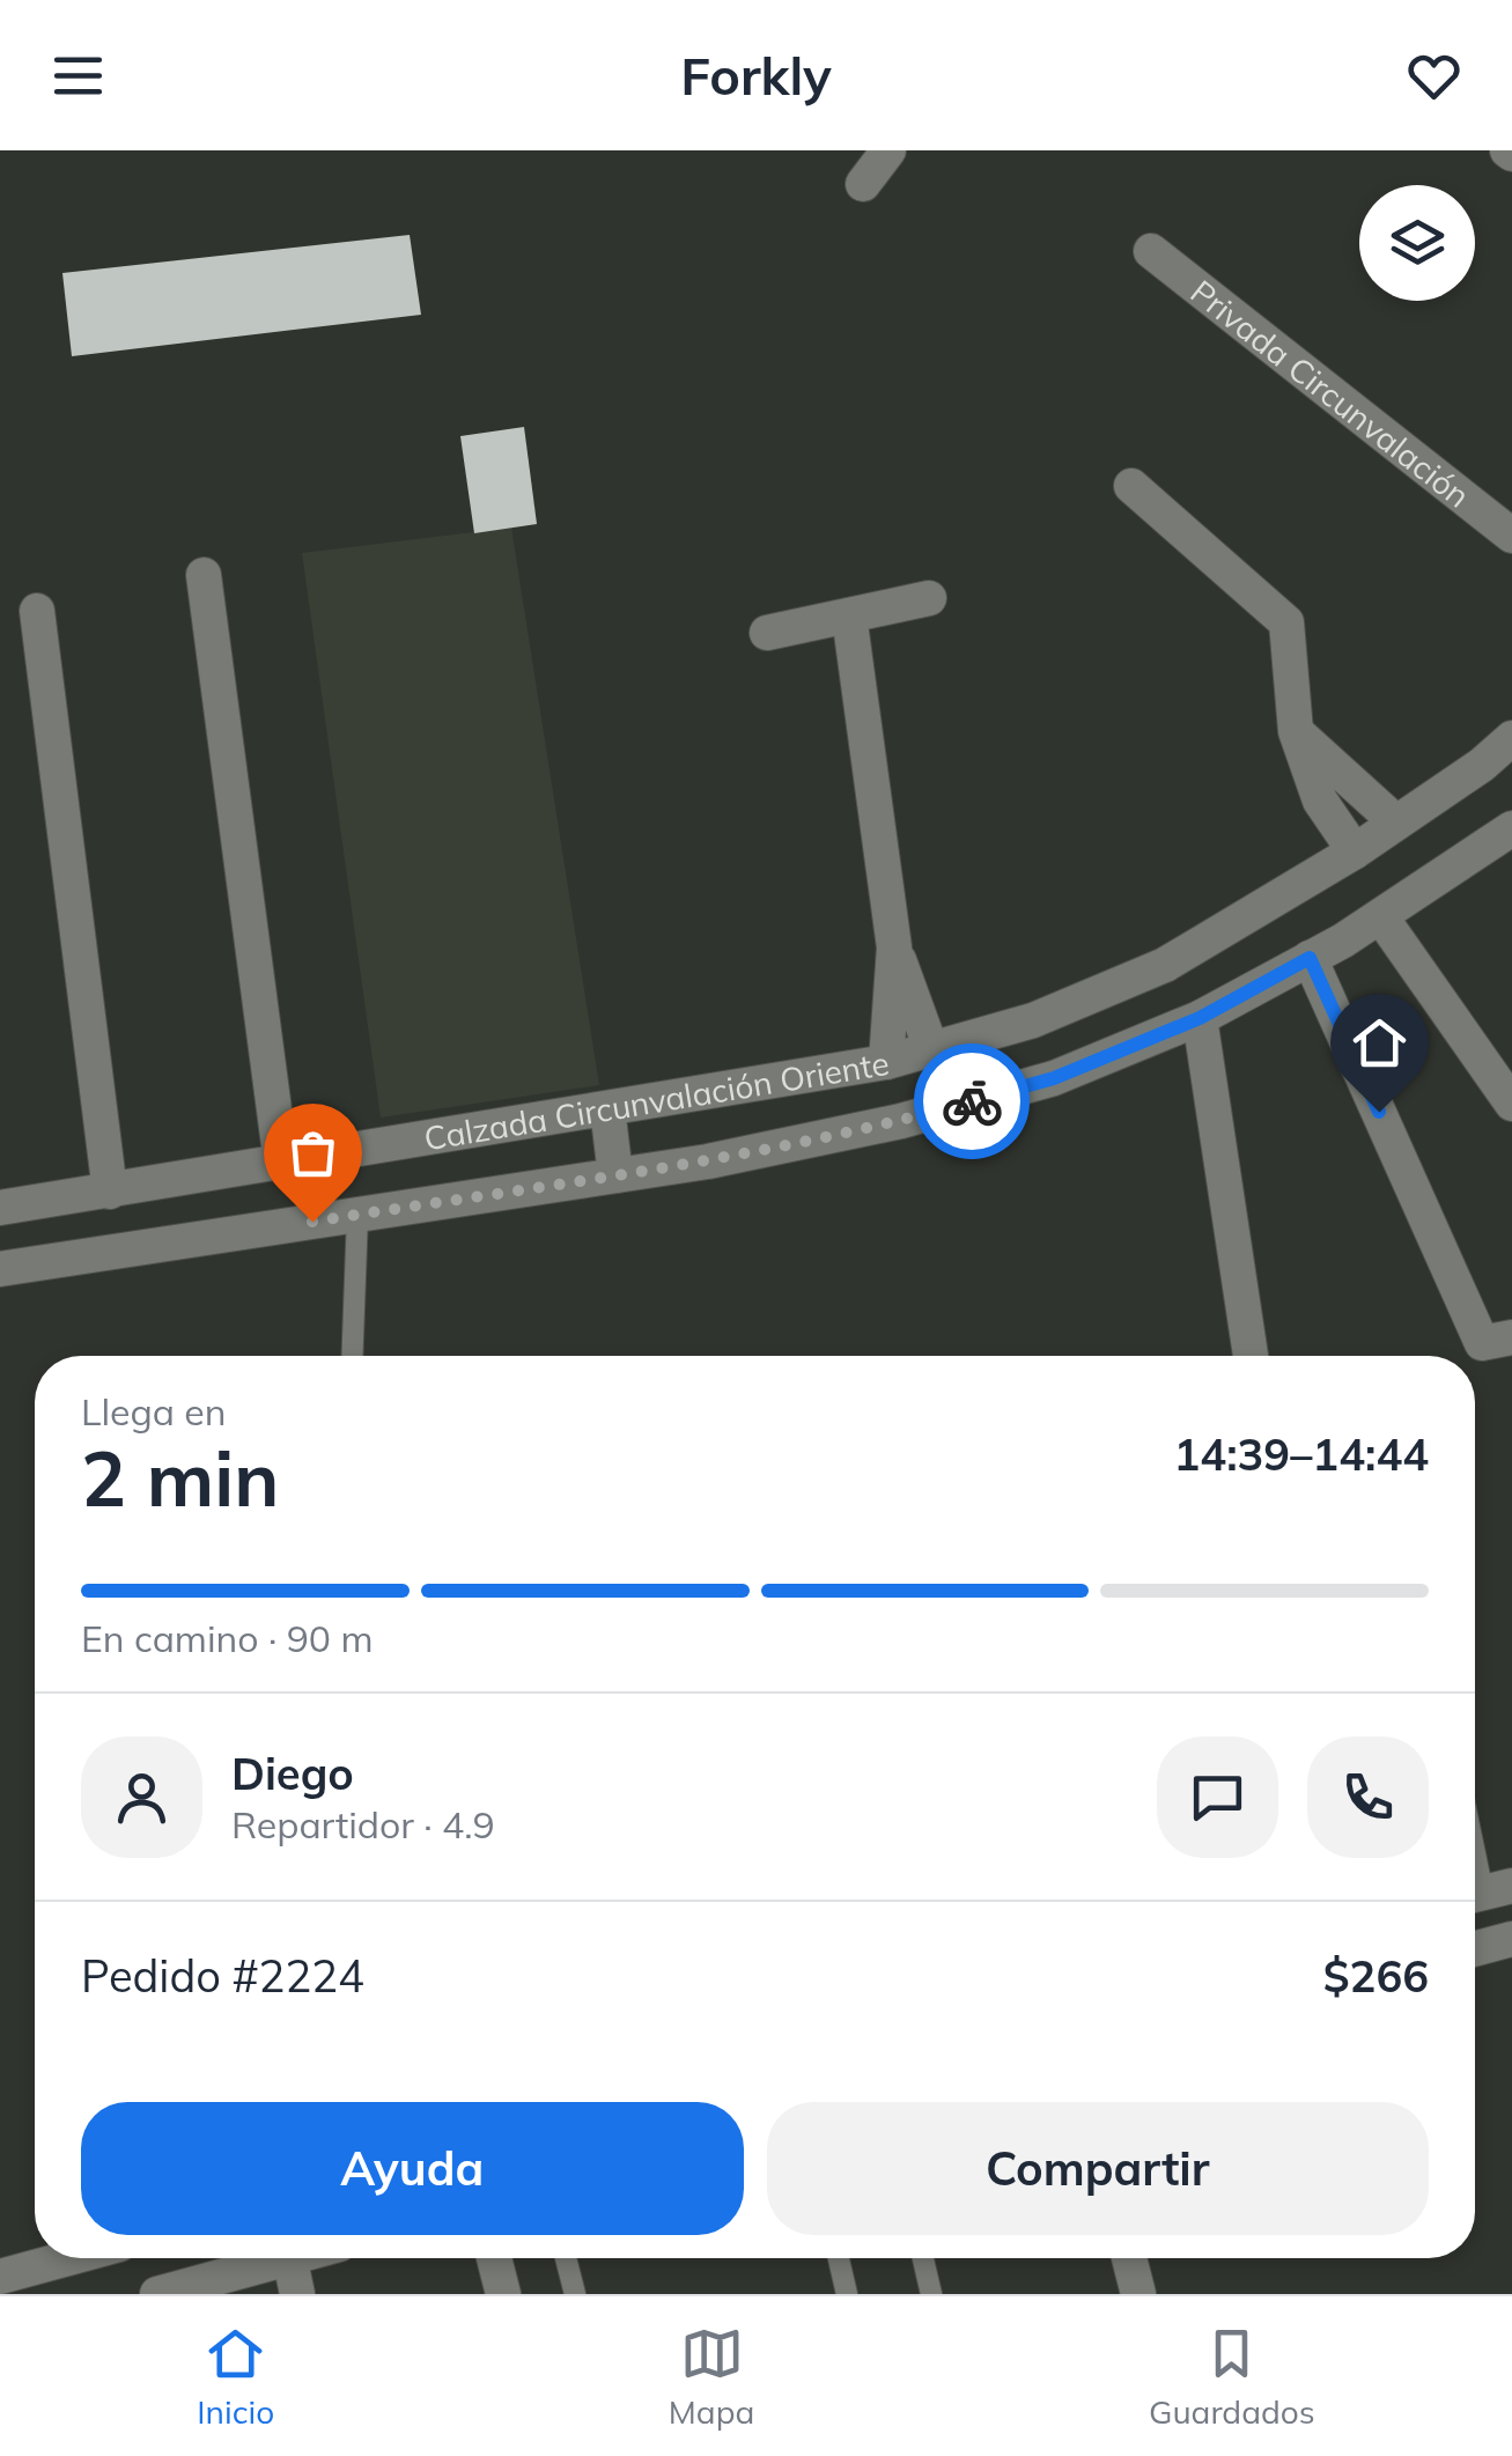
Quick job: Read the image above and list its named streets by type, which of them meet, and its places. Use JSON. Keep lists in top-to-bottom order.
{
  "streets": {
    "street": ["Privada Circunvalación", "Calzada Circunvalación Oriente"]
  },
  "page": {
    "header": "Forkly",
    "heading": ["2 min", "Llega en", "14:39–14:44"],
    "panel": [
      "Diego",
      "Repartidor · 4.9",
      "Pedido #2224",
      "$266"
    ],
    "bar": "En camino · 90 m",
    "buttons": ["Ayuda", "Compartir"],
    "tabs": ["Inicio", "Mapa", "Guardados"]
  }
}
